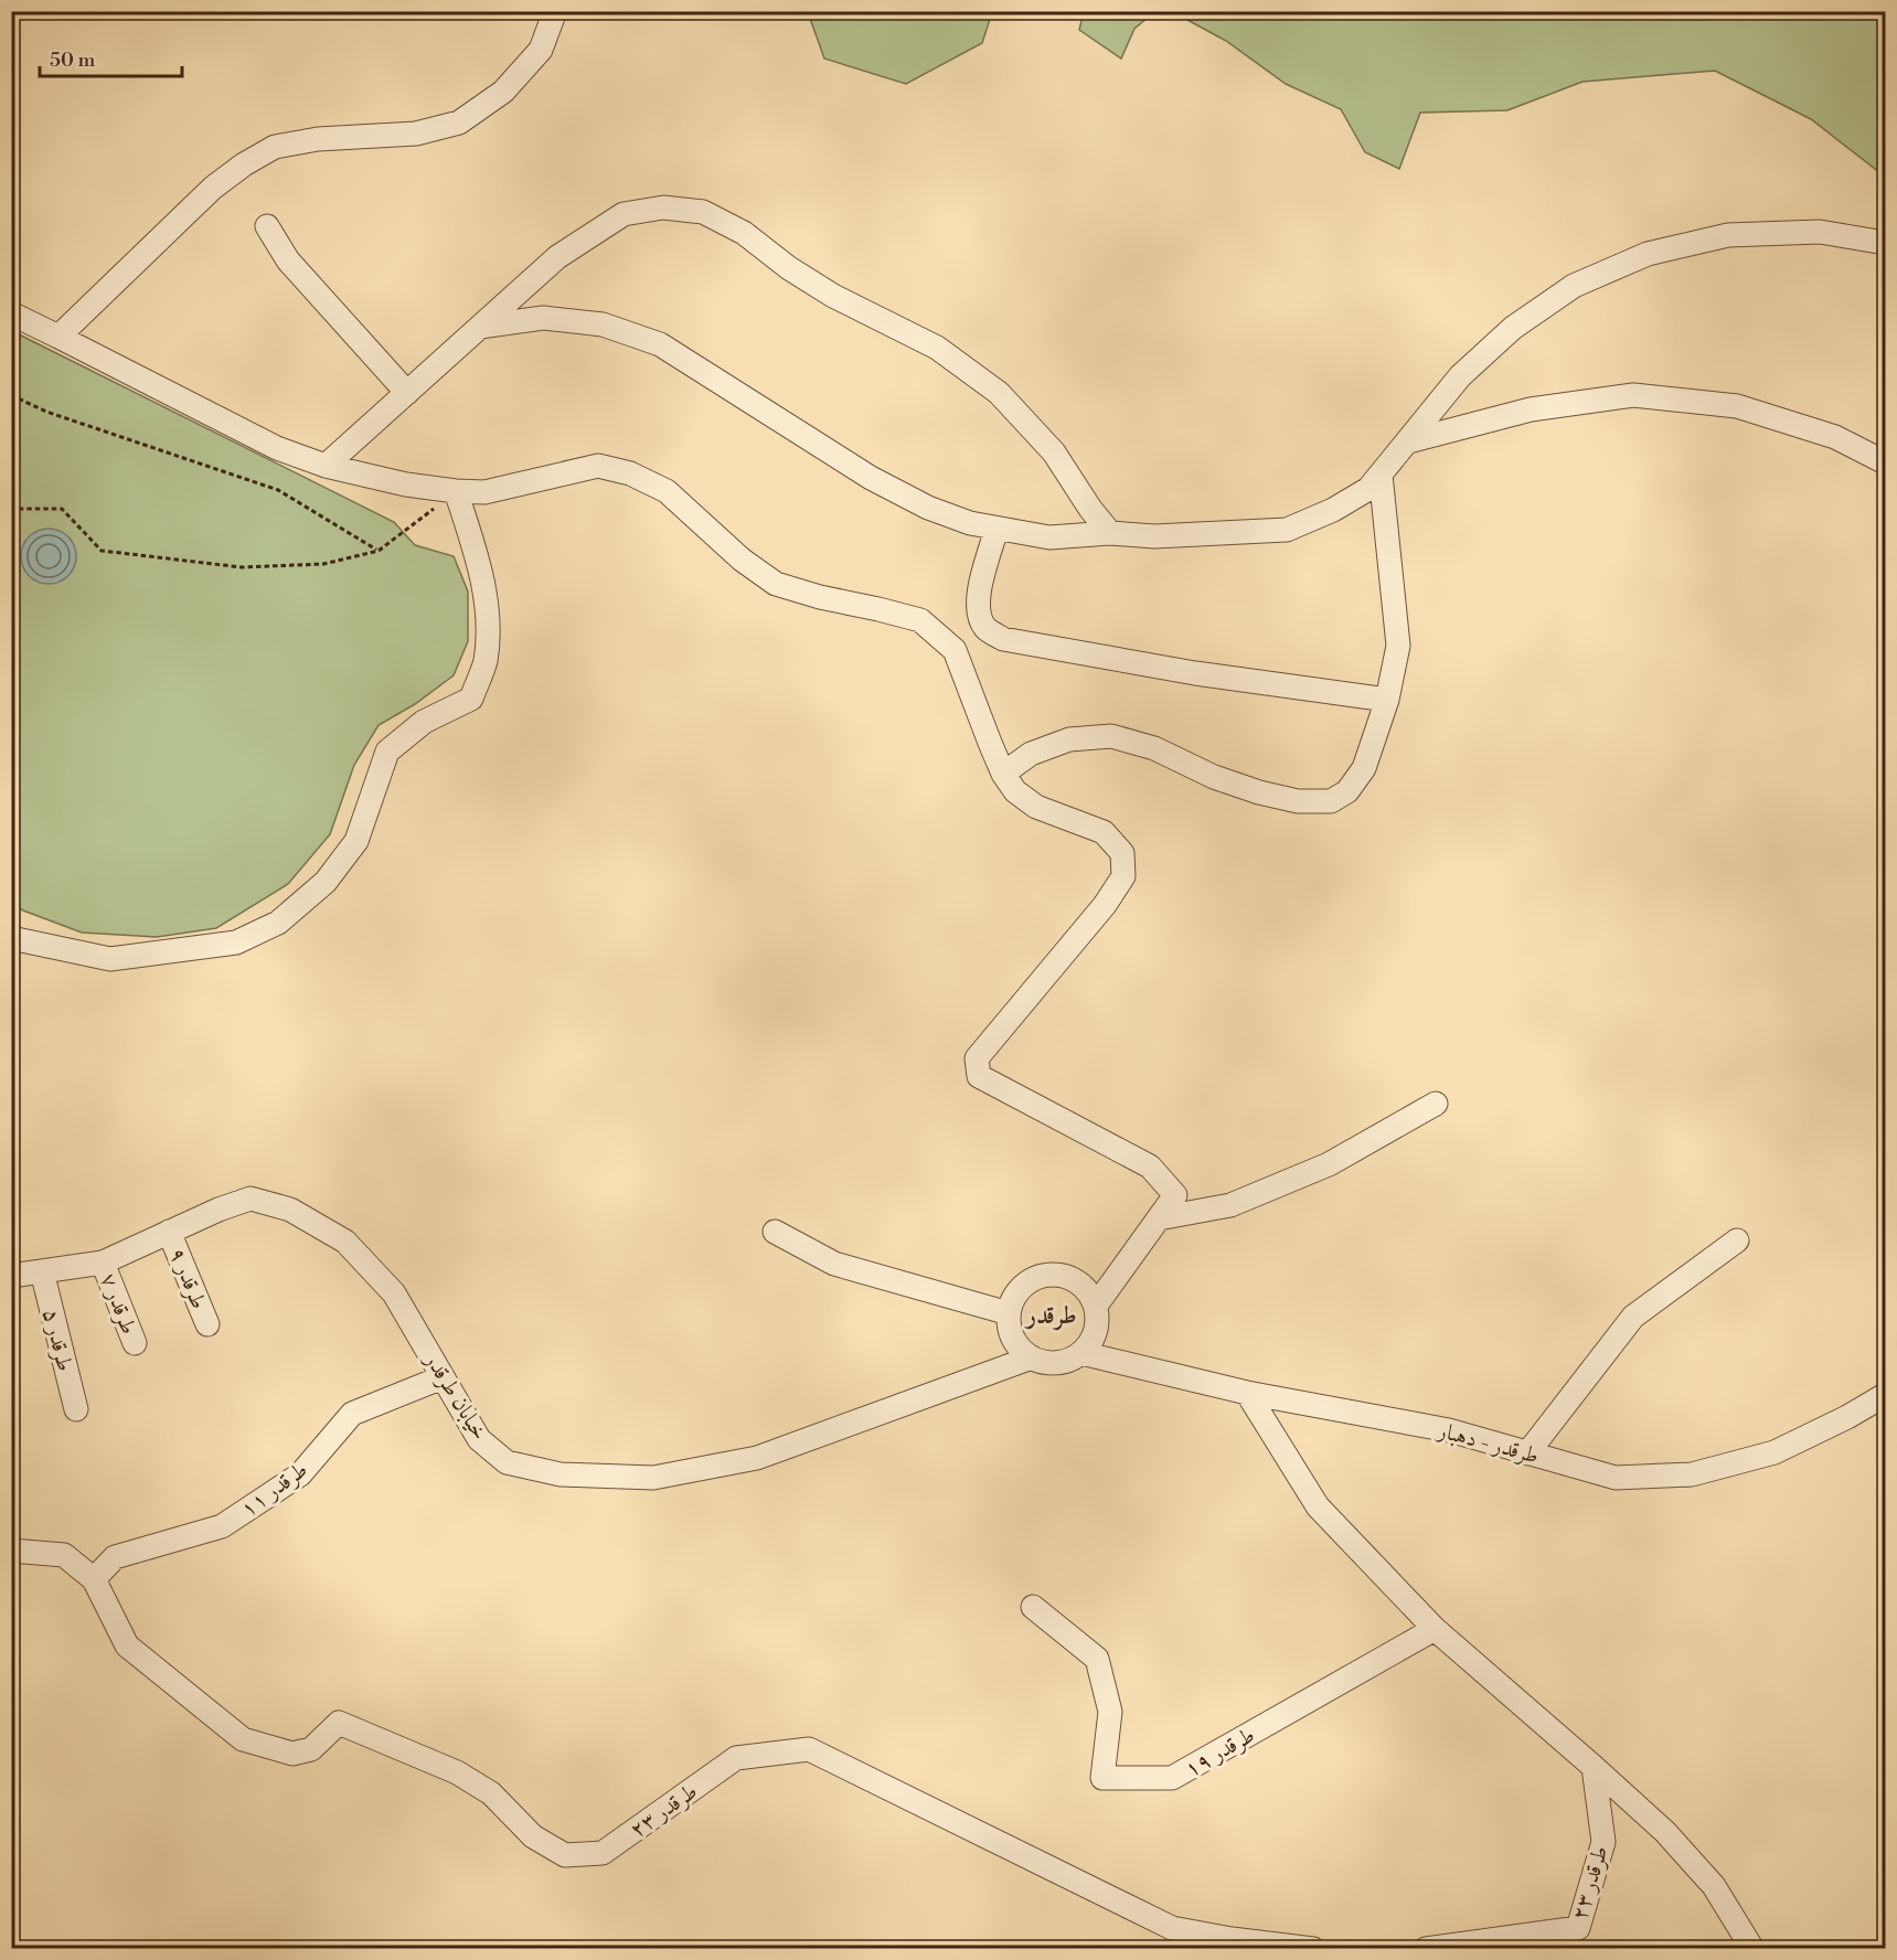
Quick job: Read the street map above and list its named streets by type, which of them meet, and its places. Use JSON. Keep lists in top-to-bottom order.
{
  "streets": {
    "street": [
      "طرقدر ۹",
      "طرقدر ۷",
      "طرقدر ۵",
      "خیابان طرقدر",
      "طرقدر - دهبار",
      "طرقدر ۱۱",
      "طرقدر ۱۹",
      "طرقدر ۲۳"
    ]
  },
  "crossings": [
    ["طرقدر ۹", "خیابان طرقدر"],
    ["طرقدر ۷", "خیابان طرقدر"],
    ["طرقدر ۵", "خیابان طرقدر"],
    ["خیابان طرقدر", "طرقدر - دهبار"],
    ["خیابان طرقدر", "طرقدر ۱۱"],
    ["طرقدر ۱۱", "طرقدر ۲۳"]
  ],
  "districts": ["طرقدر"],
  "scale_bar": "50 m"
}
